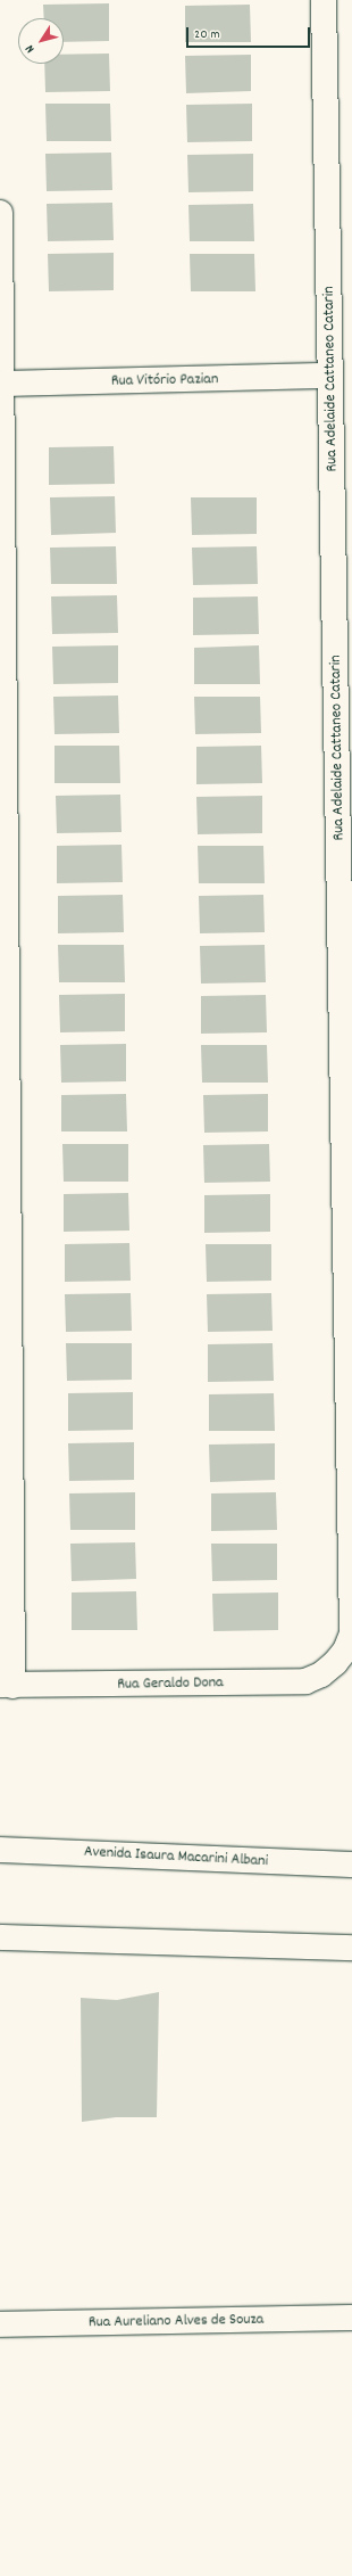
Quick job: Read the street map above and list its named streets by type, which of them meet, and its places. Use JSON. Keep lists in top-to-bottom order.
{
  "streets": {
    "street": [
      "Rua Adelaide Cattaneo Catarin",
      "Rua Vitório Pazian",
      "Rua Geraldo Dona",
      "Avenida Isaura Macarini Albani",
      "Rua Aureliano Alves de Souza"
    ]
  },
  "crossings": [
    ["Rua Adelaide Cattaneo Catarin", "Rua Vitório Pazian"],
    ["Rua Adelaide Cattaneo Catarin", "Rua Geraldo Dona"]
  ],
  "scale_bar": "20 m",
  "north": "bottom left"
}
